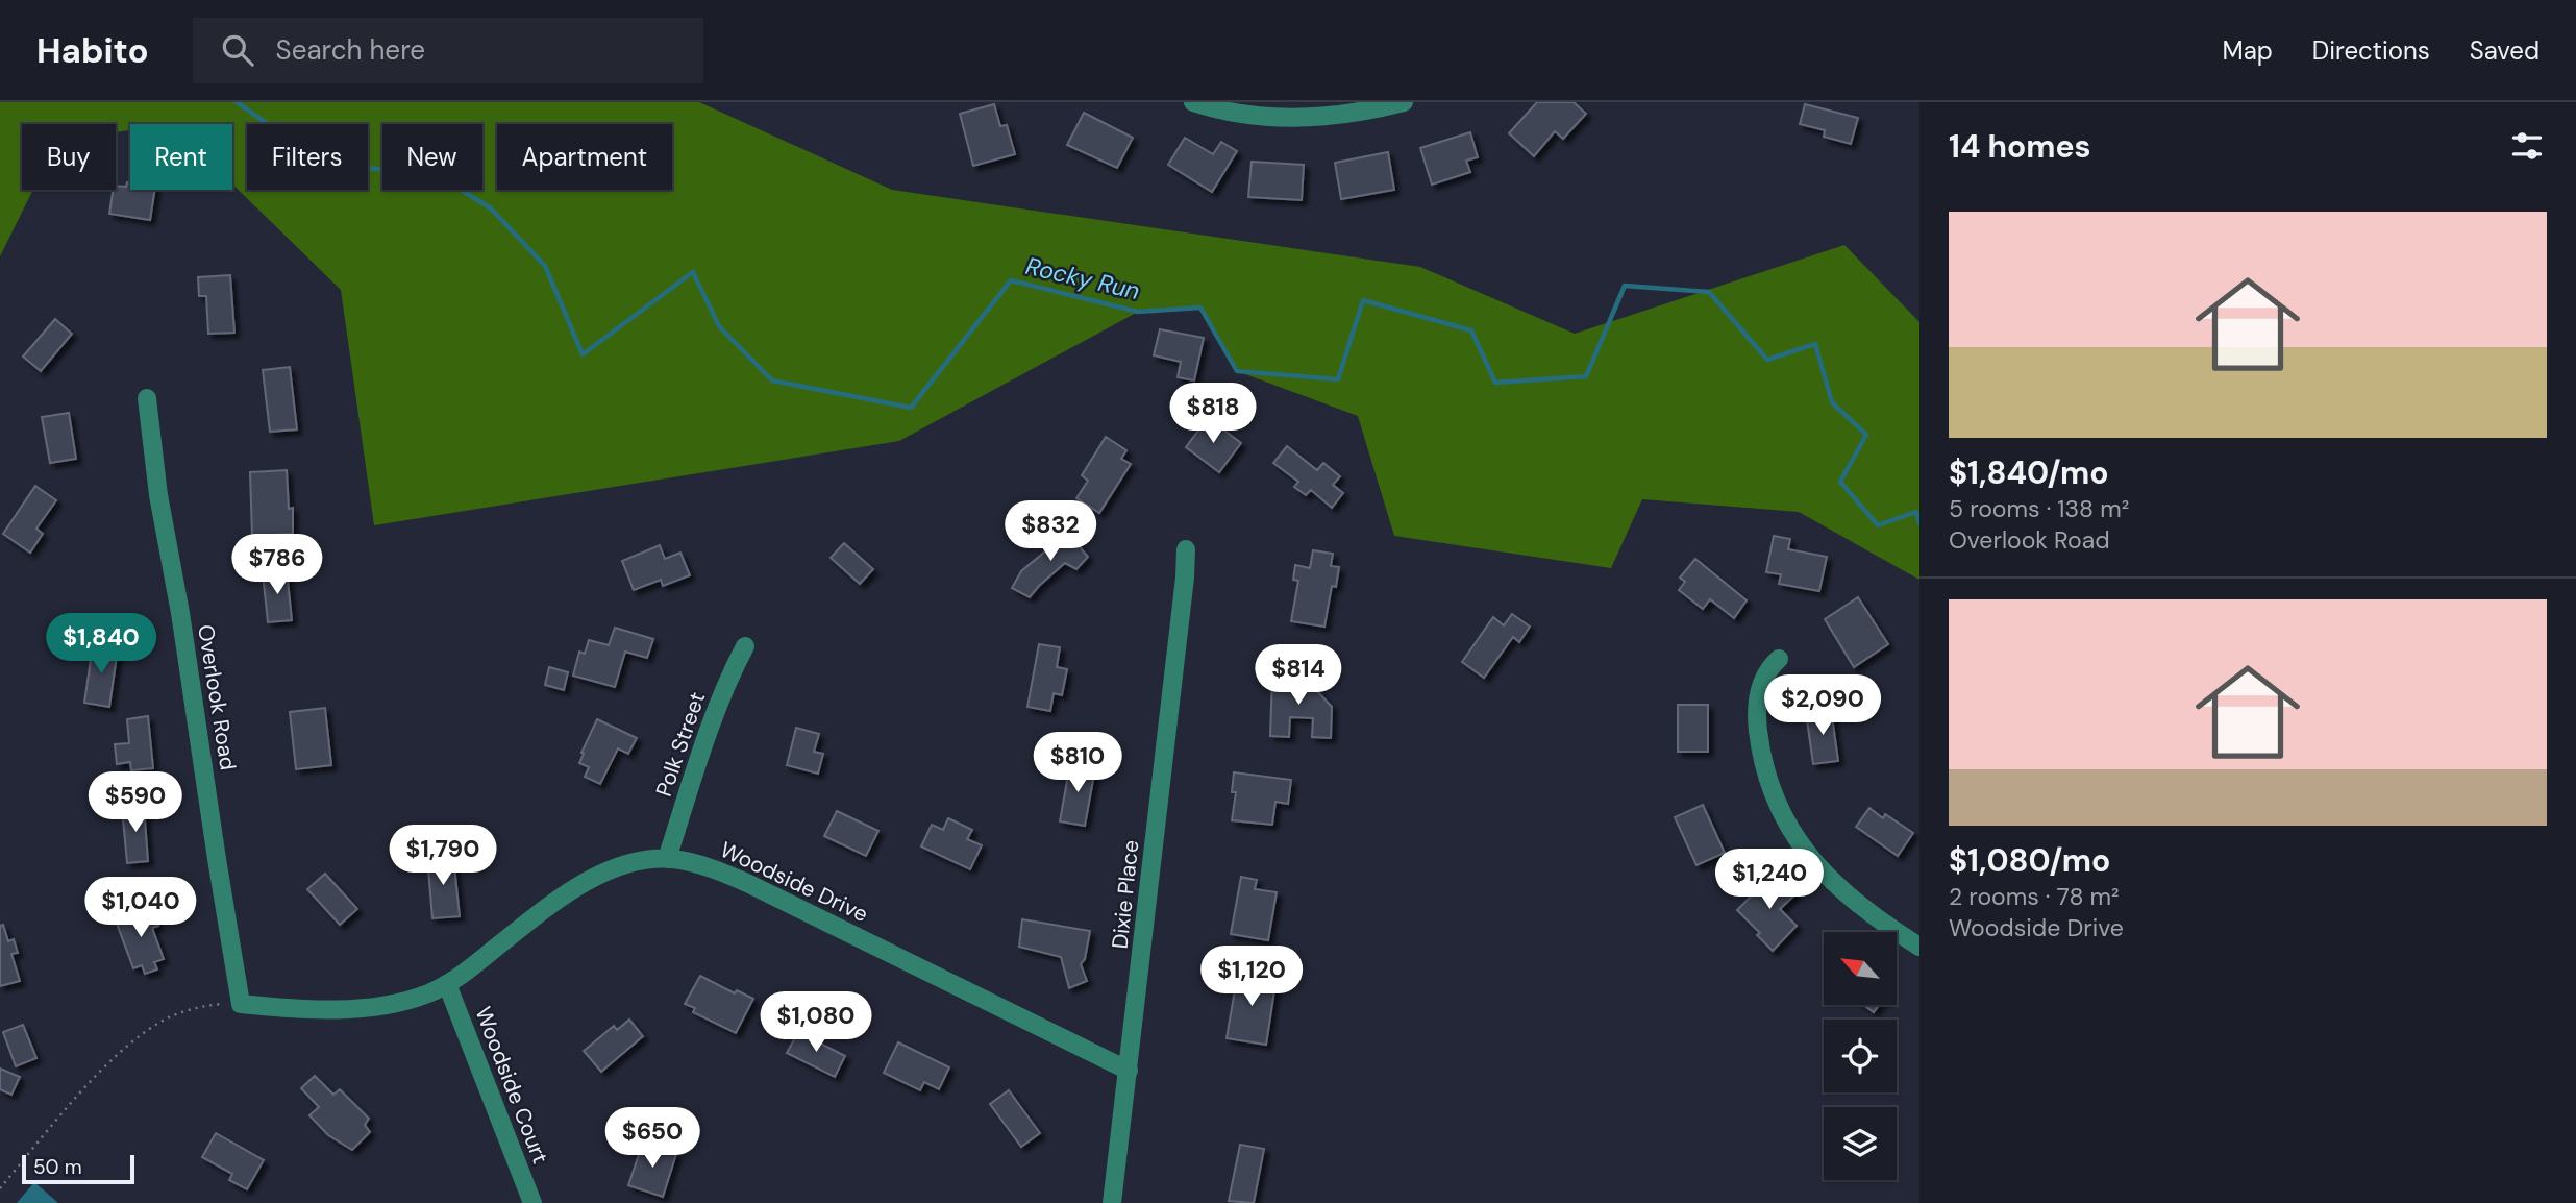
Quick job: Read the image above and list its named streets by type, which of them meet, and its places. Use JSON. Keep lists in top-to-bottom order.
{
  "streets": {
    "street": [
      "Overlook Road",
      "Polk Street",
      "Woodside Drive",
      "Dixie Place",
      "Woodside Court"
    ]
  },
  "crossings": [
    ["Overlook Road", "Woodside Drive"],
    ["Polk Street", "Woodside Drive"],
    ["Woodside Drive", "Dixie Place"],
    ["Woodside Drive", "Woodside Court"]
  ],
  "water": ["Rocky Run"],
  "scale_bar": "50 m",
  "north": "top left",
  "page": {
    "header": "Habito",
    "search": "Search here",
    "nav": ["Map", "Directions", "Saved"],
    "heading": "14 homes",
    "chip": [
      "Buy",
      "Rent",
      "Filters",
      "New",
      "Apartment"
    ],
    "list": [
      {
        "name": "$1,840/mo",
        "note": "5 rooms · 138 m² · Overlook Road"
      },
      {
        "name": "$1,080/mo",
        "note": "2 rooms · 78 m² · Woodside Drive"
      }
    ],
    "price": [
      "$818",
      "$832",
      "$786",
      "$1,840",
      "$814",
      "$2,090",
      "$810",
      "$590",
      "$1,790",
      "$1,240",
      "$1,040",
      "$1,120",
      "$1,080",
      "$650"
    ],
    "scale": "50 m"
  }
}
